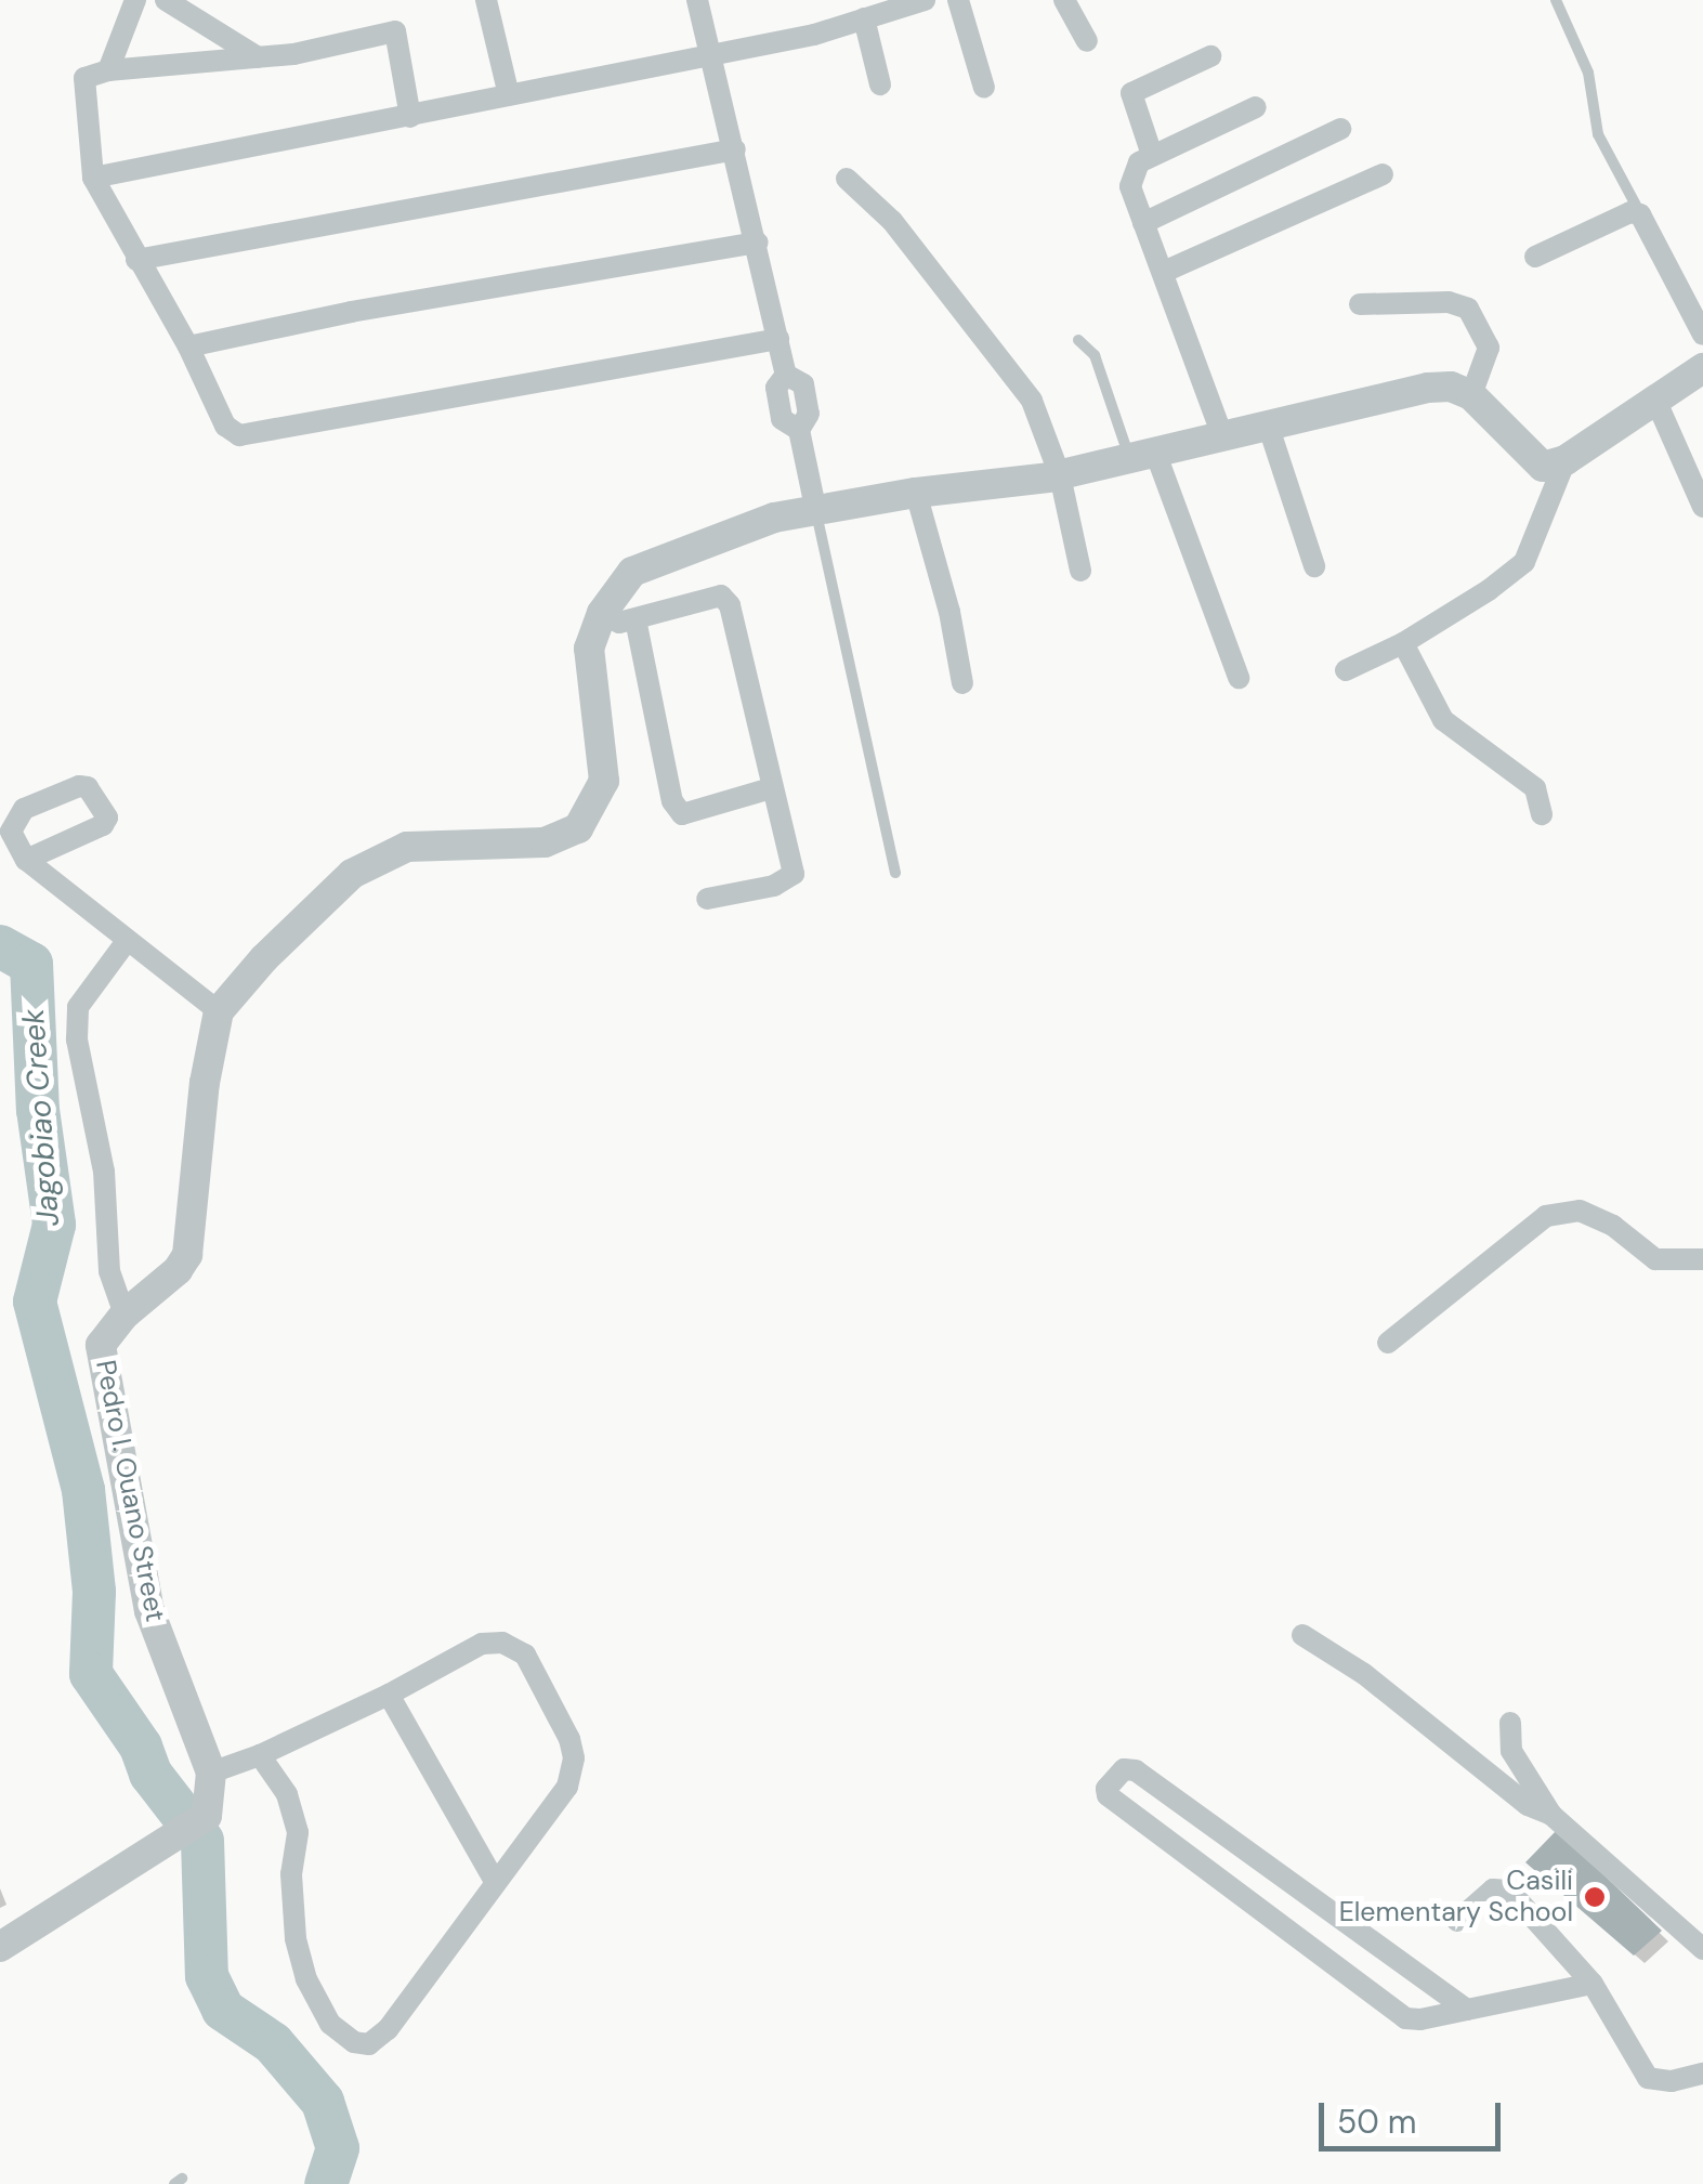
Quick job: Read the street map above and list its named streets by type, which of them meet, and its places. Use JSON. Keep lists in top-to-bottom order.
{
  "streets": {
    "street": ["Pedro I. Ouano Street"]
  },
  "water": ["Jagobiao Creek"],
  "places": ["Casili Elementary School"],
  "scale_bar": "50 m"
}
